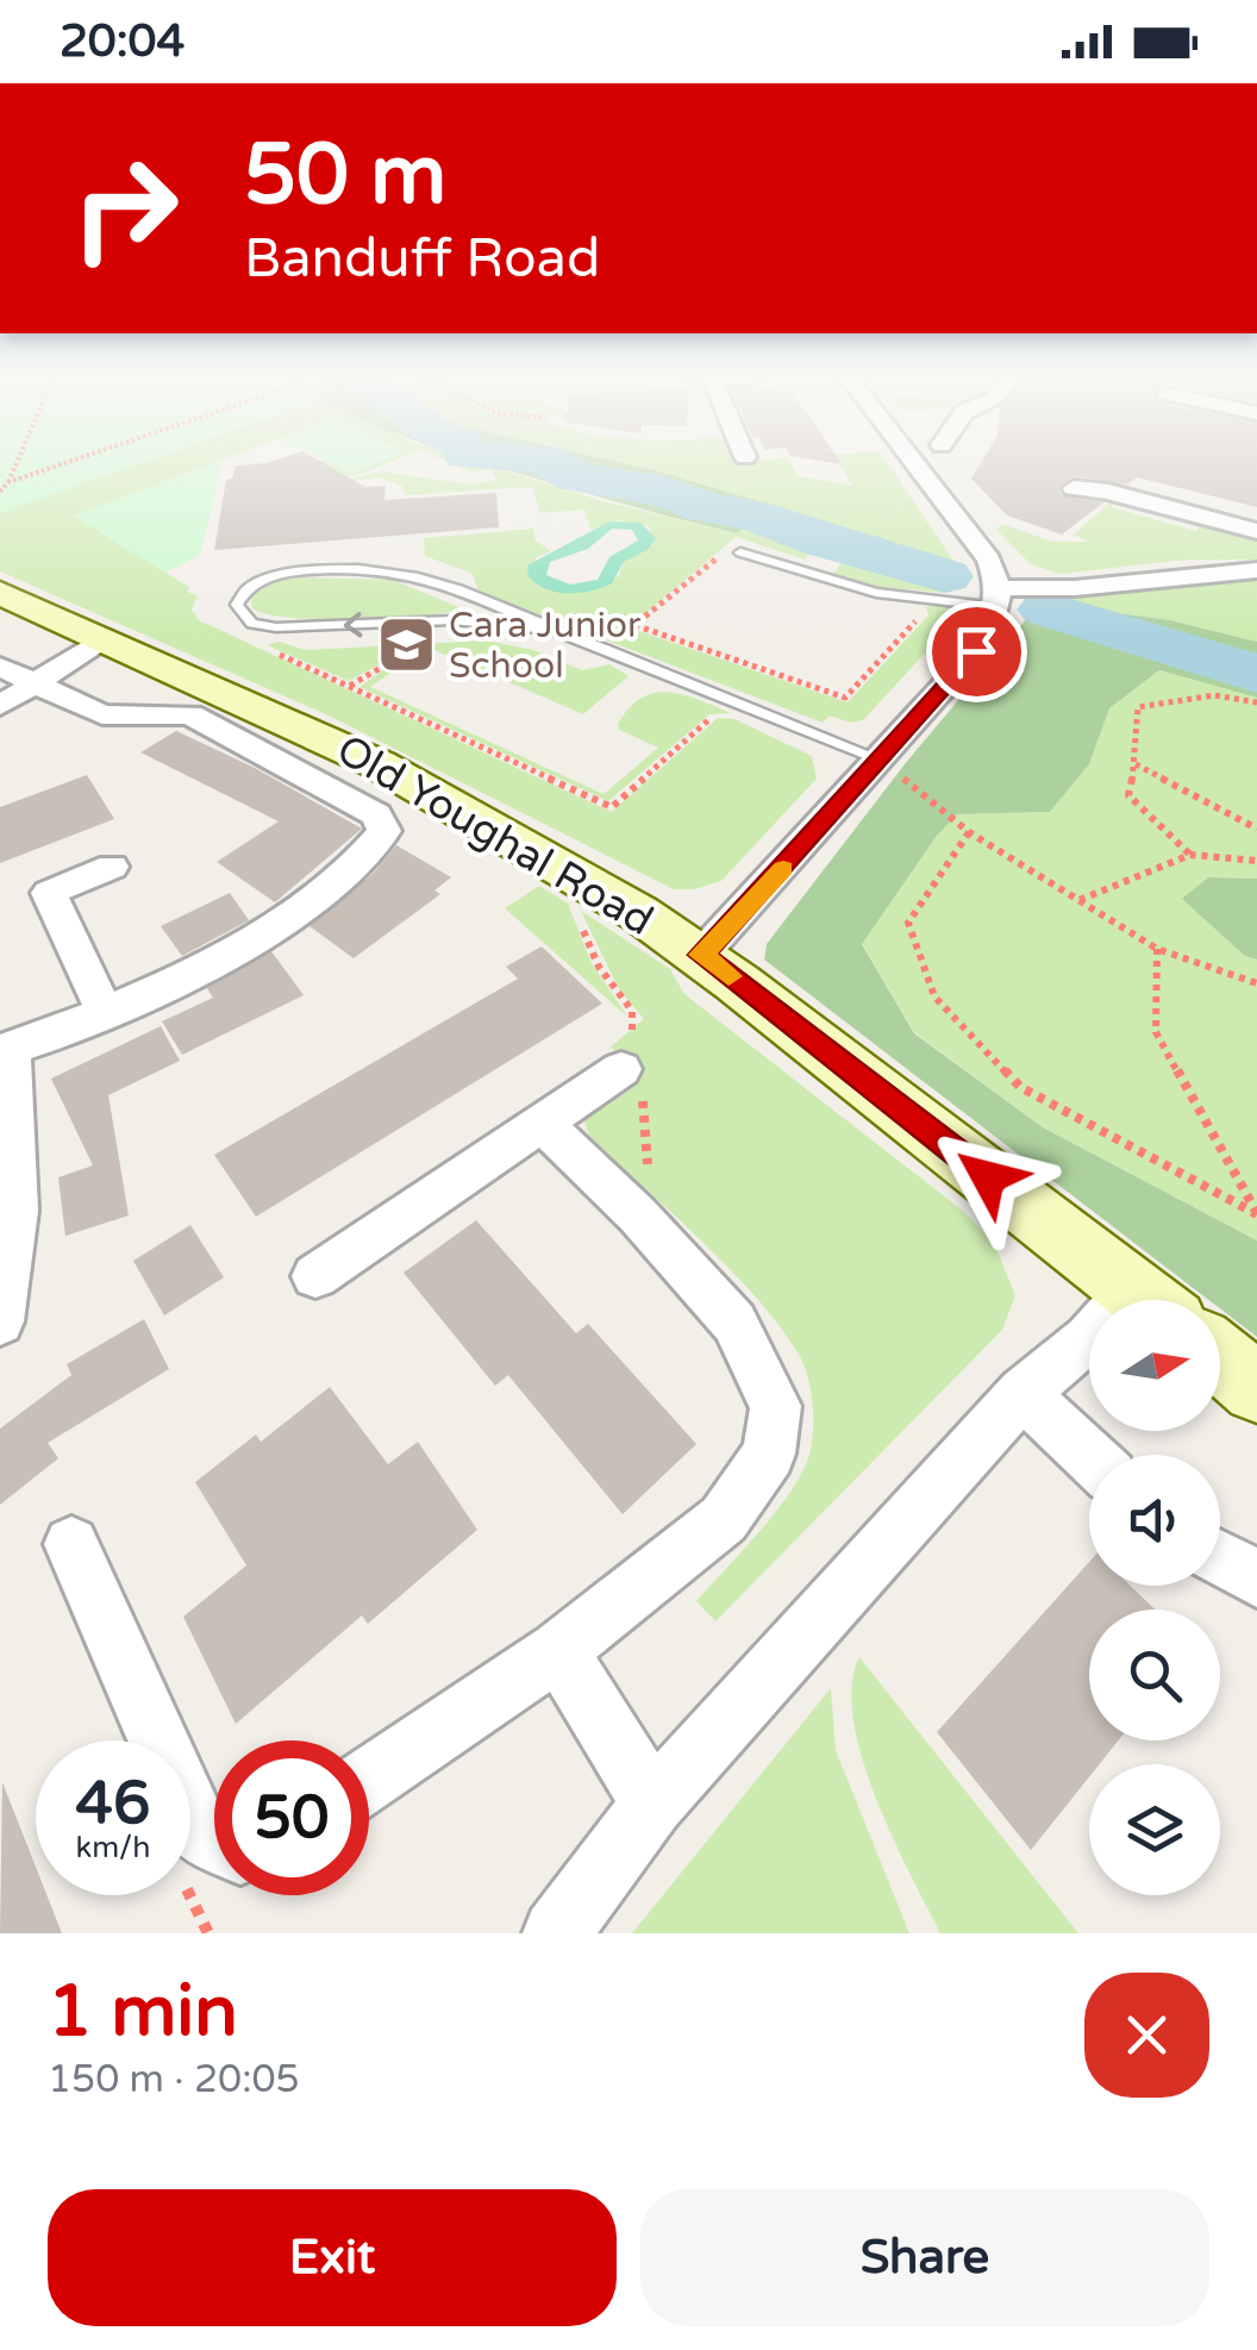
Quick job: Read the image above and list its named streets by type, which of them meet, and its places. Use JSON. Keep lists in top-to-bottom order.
{
  "streets": {
    "main road": ["Old Youghal Road"]
  },
  "places": {
    "school or university": ["Cara Junior School"]
  },
  "north": "right",
  "page": {
    "status": "20:04",
    "turn": ["50 m", "Banduff Road"],
    "speed": "46 km/h",
    "limit": "50",
    "heading": ["1 min", "150 m · 20:05"],
    "buttons": ["Exit", "Share"]
  }
}
